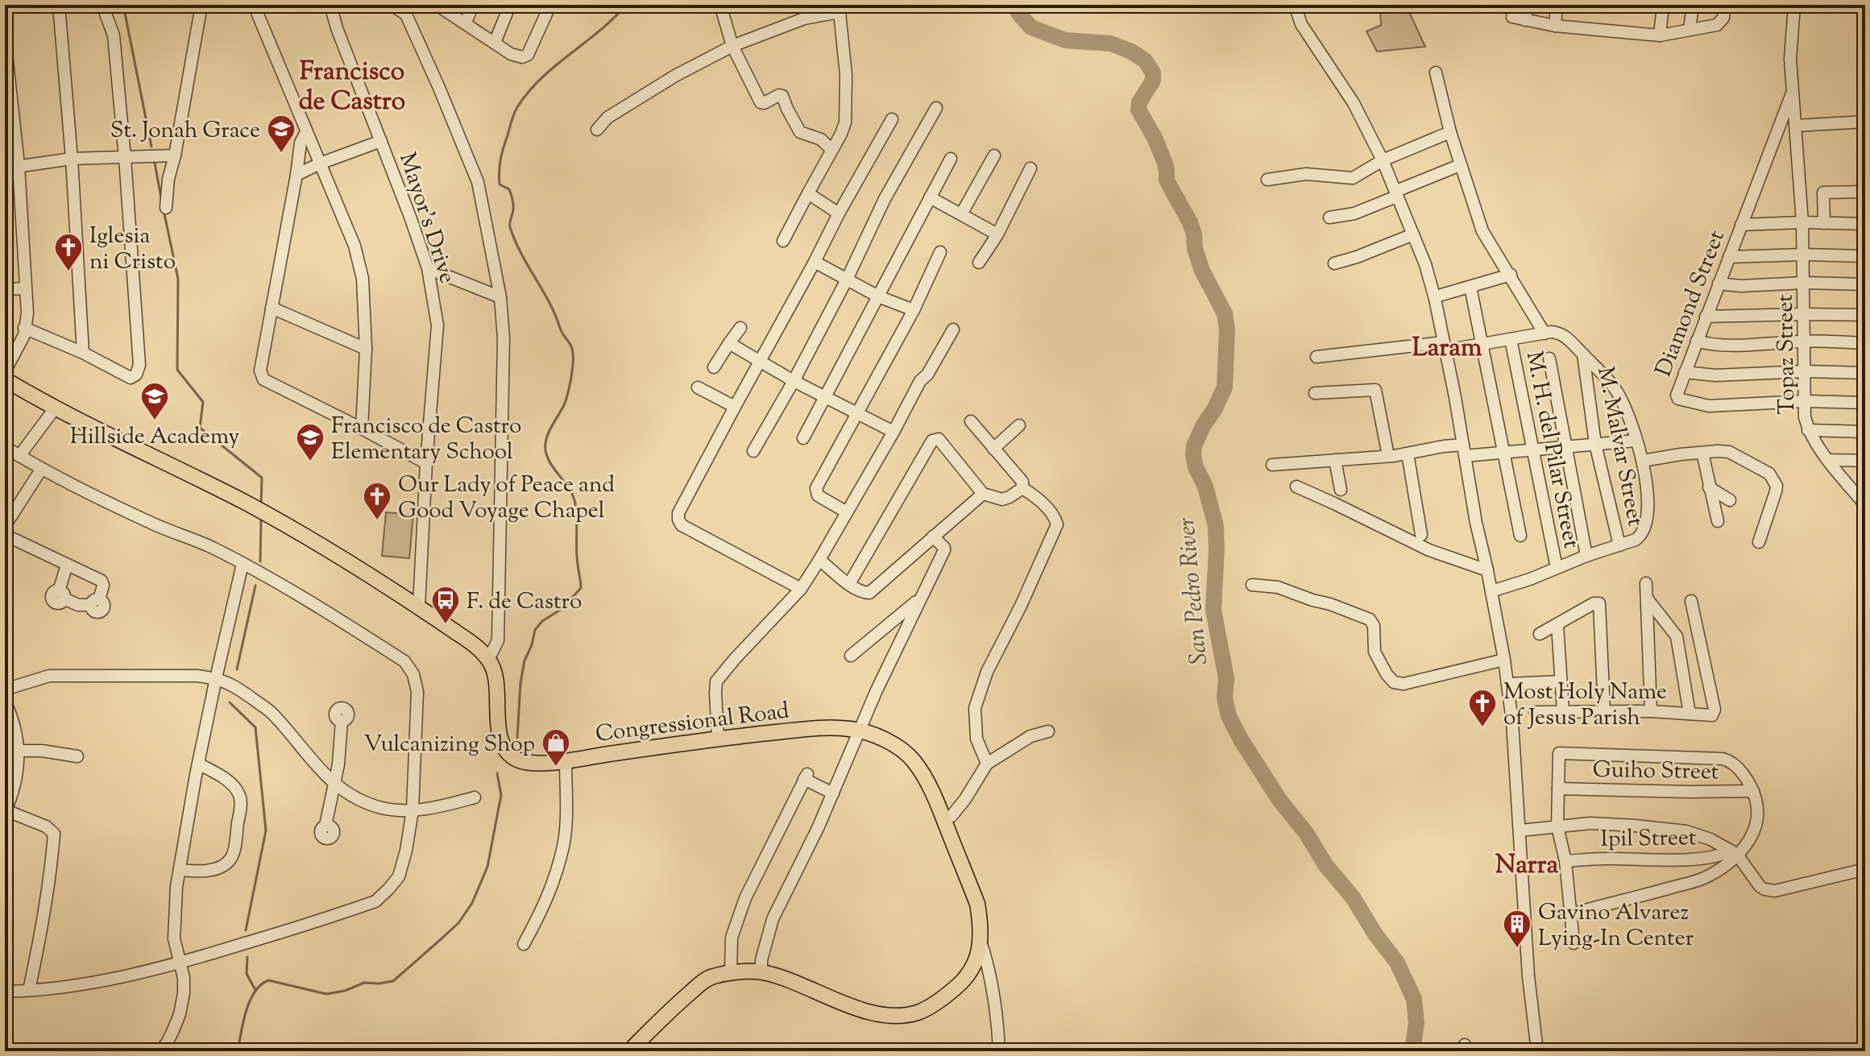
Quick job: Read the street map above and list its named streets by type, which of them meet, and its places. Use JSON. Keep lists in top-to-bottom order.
{
  "streets": {
    "main road": ["Congressional Road"],
    "street": [
      "Mayor's Drive",
      "Diamond Street",
      "Topaz Street",
      "M. Malvar Street",
      "M. H. del Pilar Street",
      "Guiho Street",
      "Ipil Street"
    ]
  },
  "crossings": [
    ["Diamond Street", "Topaz Street"]
  ],
  "districts": ["Francisco de Castro", "Laram", "Narra"],
  "water": ["San Pedro River"],
  "places": {
    "school or university": ["St. Jonah Grace", "Hillside Academy", "Francisco de Castro Elementary School"],
    "church": ["Iglesia ni Cristo", "Our Lady of Peace and Good Voyage Chapel", "Most Holy Name of Jesus Parish"],
    "bus stop": ["F. de Castro"],
    "shop": ["Vulcanizing Shop"],
    "building": ["Gavino Alvarez Lying-In Center"]
  }
}
